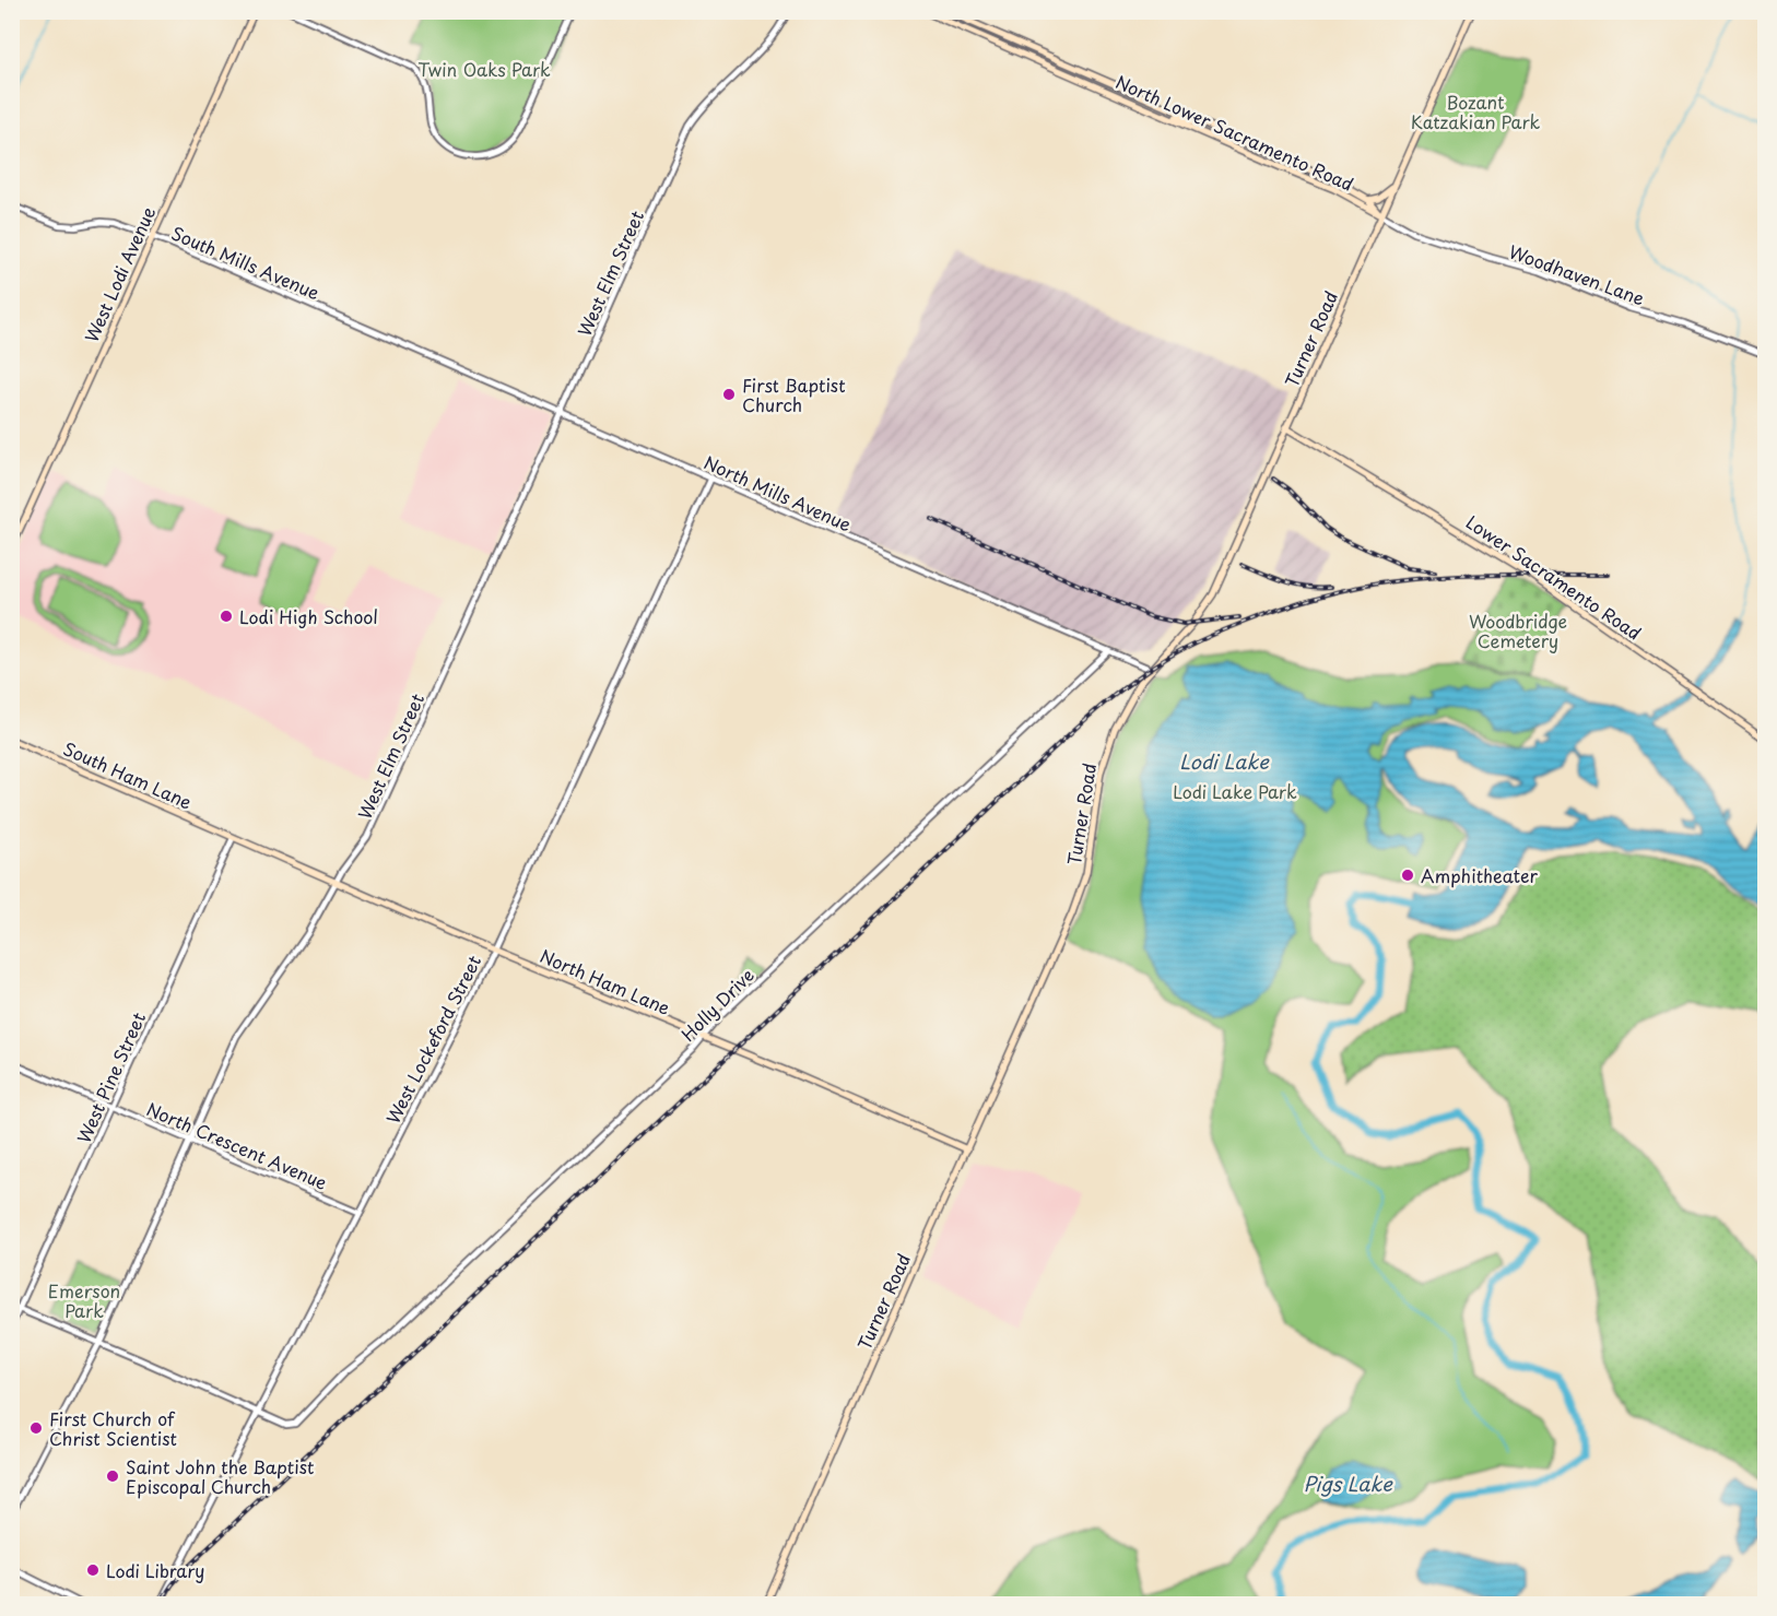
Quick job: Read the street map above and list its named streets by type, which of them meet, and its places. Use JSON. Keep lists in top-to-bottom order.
{
  "streets": {
    "main road": [
      "North Lower Sacramento Road",
      "West Lodi Avenue",
      "Turner Road",
      "Lower Sacramento Road",
      "South Ham Lane",
      "North Ham Lane"
    ],
    "street": [
      "South Mills Avenue",
      "West Elm Street",
      "Woodhaven Lane",
      "North Mills Avenue",
      "Holly Drive",
      "West Lockeford Street",
      "West Pine Street",
      "North Crescent Avenue"
    ]
  },
  "crossings": [
    ["North Lower Sacramento Road", "Woodhaven Lane"],
    ["North Lower Sacramento Road", "Turner Road"],
    ["South Mills Avenue", "West Lodi Avenue"],
    ["South Mills Avenue", "North Mills Avenue"],
    ["West Elm Street", "North Mills Avenue"],
    ["West Elm Street", "North Ham Lane"],
    ["West Elm Street", "North Crescent Avenue"],
    ["Woodhaven Lane", "Turner Road"],
    ["Turner Road", "North Mills Avenue"],
    ["Turner Road", "Lower Sacramento Road"],
    ["Turner Road", "North Ham Lane"],
    ["North Mills Avenue", "Holly Drive"],
    ["North Mills Avenue", "West Lockeford Street"],
    ["South Ham Lane", "North Ham Lane"],
    ["South Ham Lane", "West Pine Street"],
    ["North Ham Lane", "Holly Drive"],
    ["North Ham Lane", "West Lockeford Street"],
    ["North Ham Lane", "West Pine Street"],
    ["Holly Drive", "West Lockeford Street"],
    ["West Lockeford Street", "North Crescent Avenue"],
    ["West Pine Street", "North Crescent Avenue"]
  ],
  "water": ["Lodi Lake", "Pigs Lake"],
  "parks": [
    "Twin Oaks Park",
    "Bozant Katzakian Park",
    "Woodbridge Cemetery",
    "Lodi Lake Park",
    "Emerson Park"
  ],
  "places": [
    "First Baptist Church",
    "Lodi High School",
    "Amphitheater",
    "First Church of Christ Scientist",
    "Saint John the Baptist Episcopal Church",
    "Lodi Library"
  ]
}
